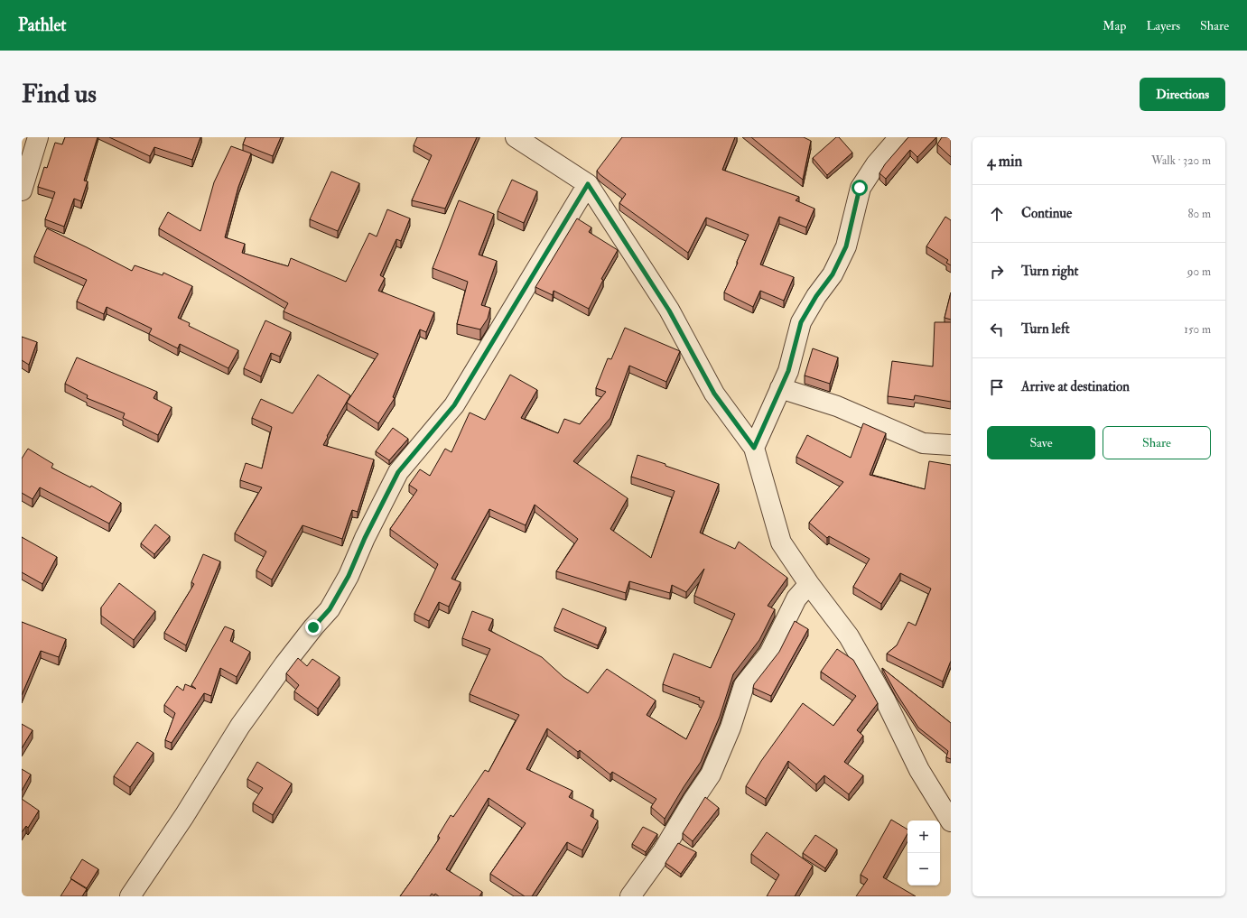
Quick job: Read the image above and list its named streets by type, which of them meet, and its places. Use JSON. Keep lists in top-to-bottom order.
{
  "page": {
    "header": "Pathlet",
    "nav": ["Map", "Layers", "Share"],
    "buttons": [
      "Directions",
      ["Save", "Share"]
    ],
    "title": "Find us",
    "heading": ["4 min", "Walk · 320 m"],
    "list": [
      ["Continue", "80 m"],
      ["Turn right", "90 m"],
      ["Turn left", "150 m"],
      "Arrive at destination"
    ],
    "map_buttons": ["+", "−"]
  }
}
